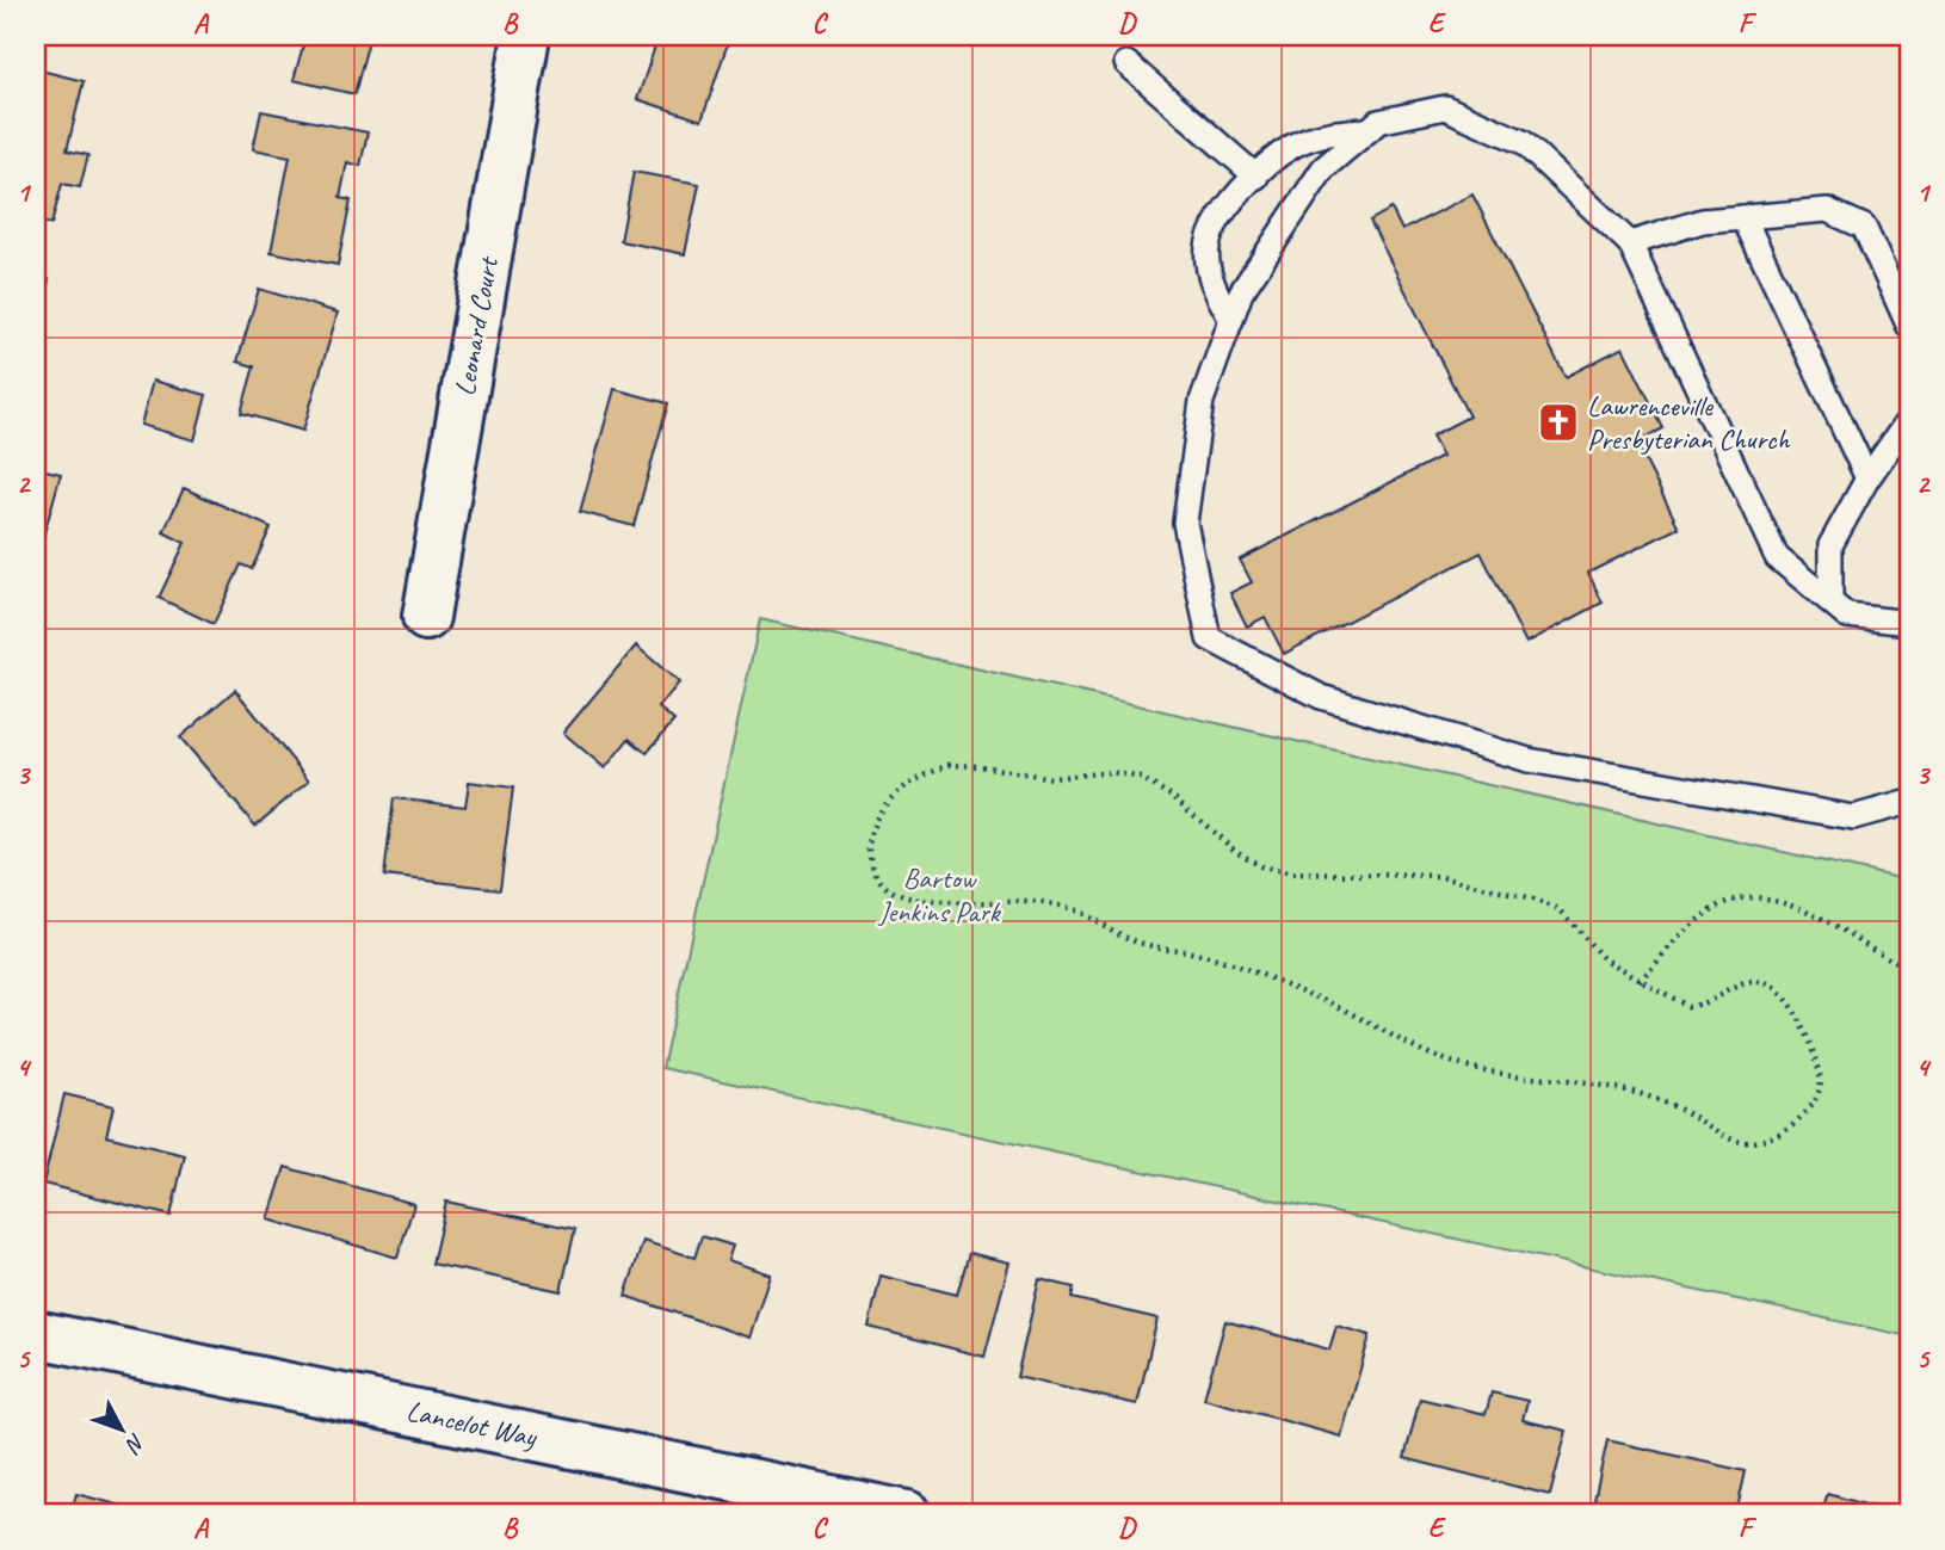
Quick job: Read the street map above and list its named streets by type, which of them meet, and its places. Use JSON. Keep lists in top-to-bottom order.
{
  "streets": {
    "street": ["Leonard Court", "Lancelot Way"]
  },
  "parks": ["Bartow Jenkins Park"],
  "places": {
    "church": ["Lawrenceville Presbyterian Church"]
  },
  "north": "bottom right",
  "grid": {
    "columns": [
      "A",
      "B",
      "C",
      "D",
      "E",
      "F"
    ],
    "rows": [
      "1",
      "2",
      "3",
      "4",
      "5"
    ]
  }
}
